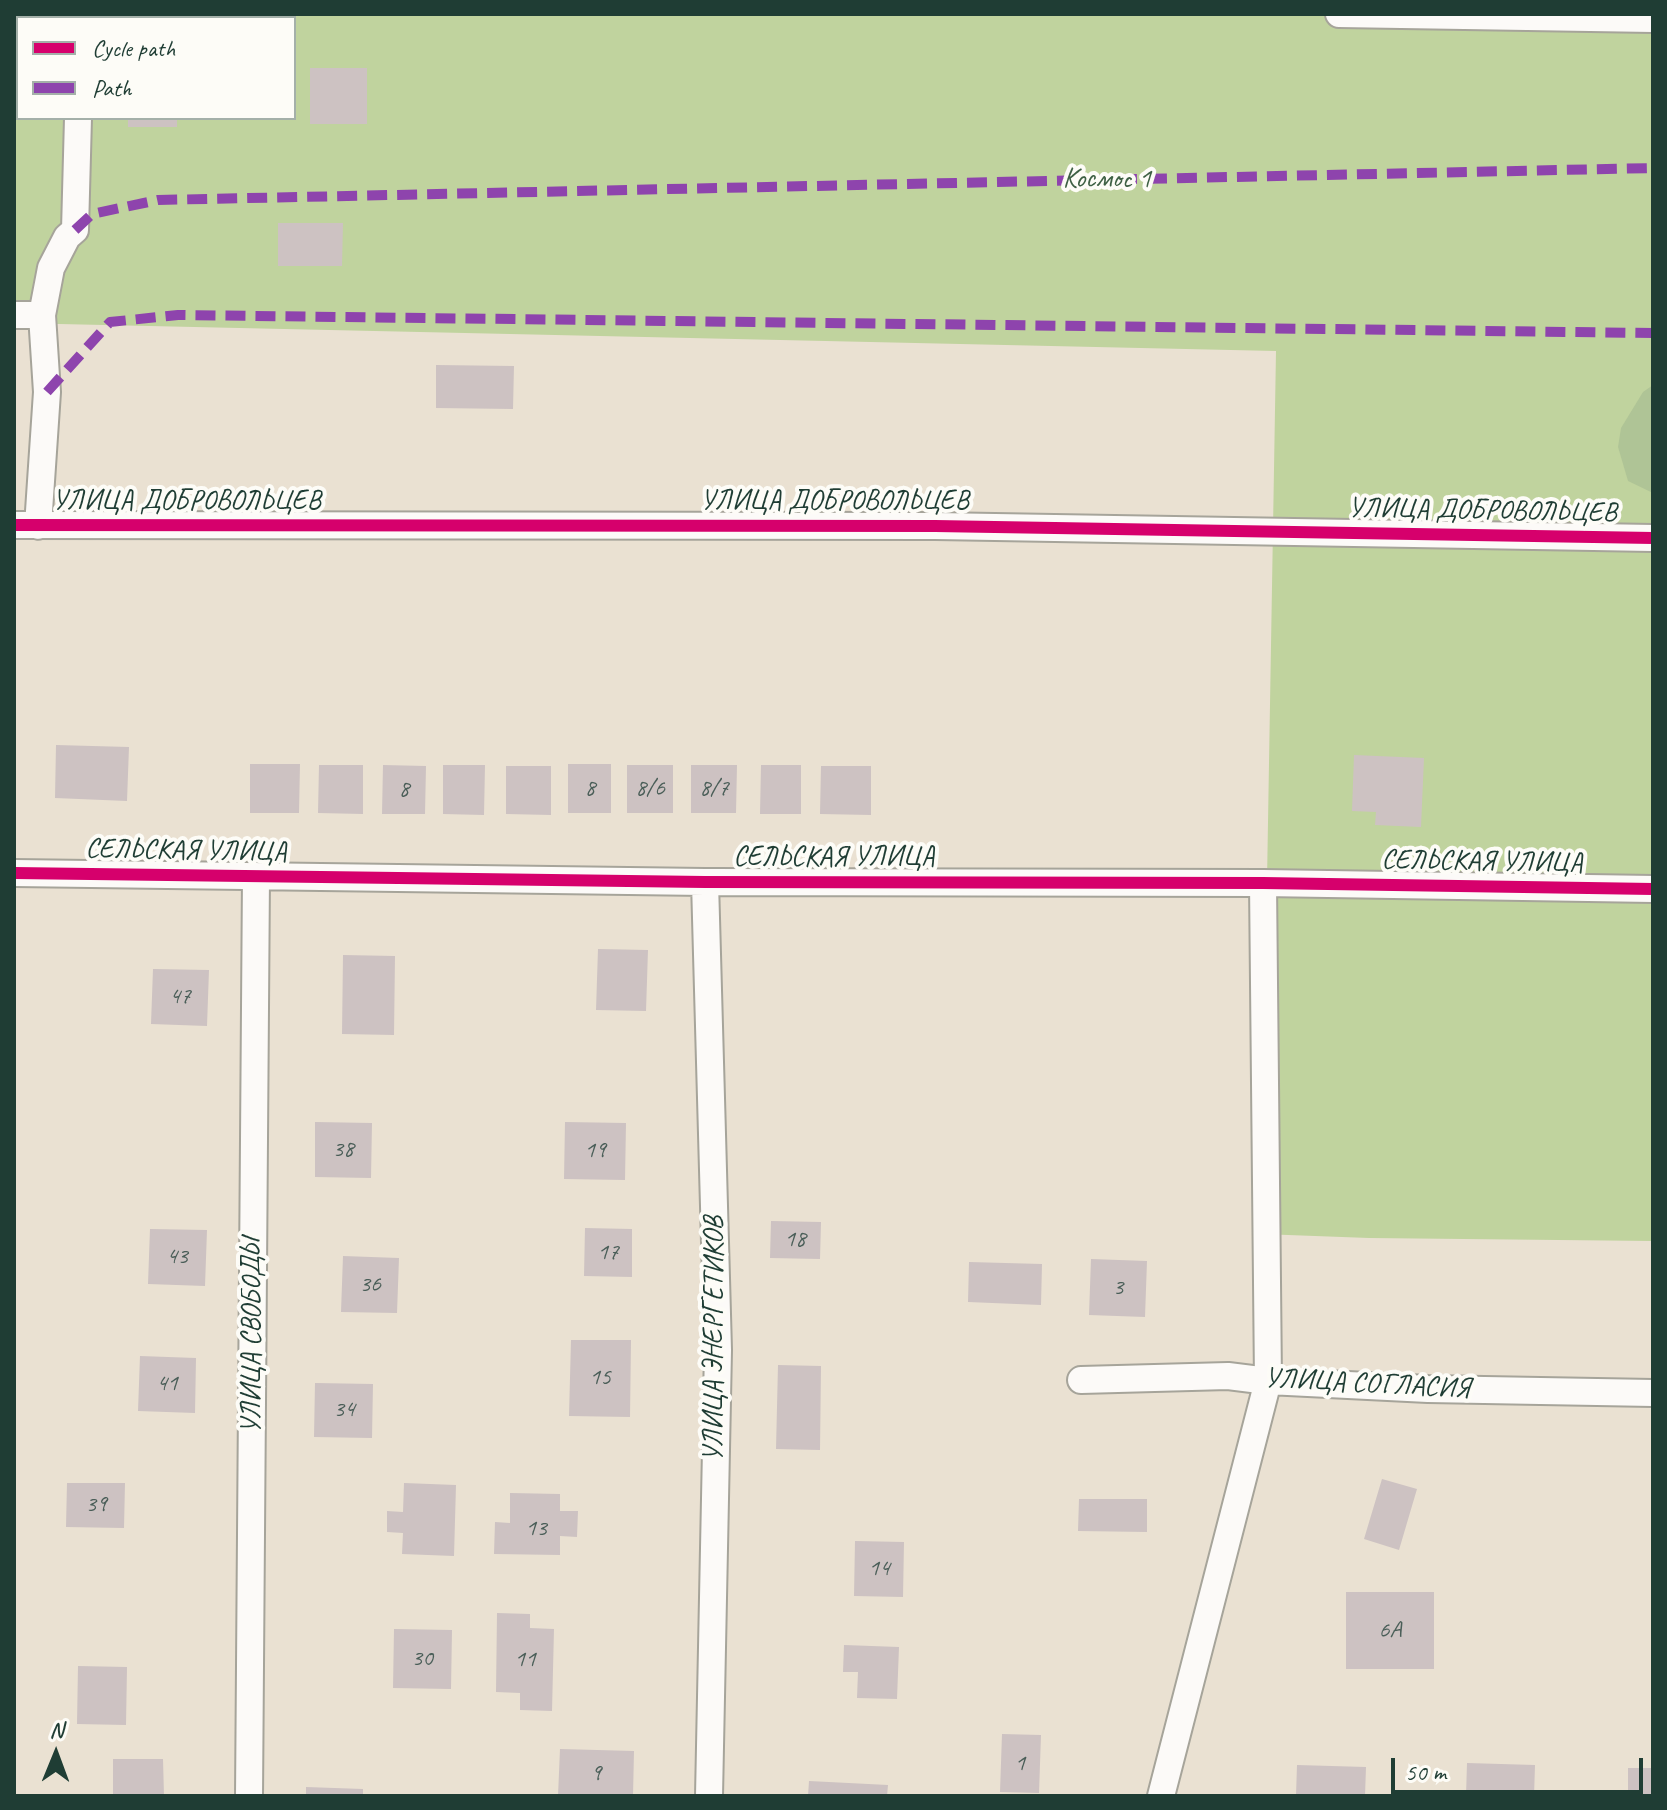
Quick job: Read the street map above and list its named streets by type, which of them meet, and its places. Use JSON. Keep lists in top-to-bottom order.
{
  "streets": {
    "street": [
      "УЛИЦА ДОБРОВОЛЬЦЕВ",
      "СЕЛЬСКАЯ УЛИЦА",
      "УЛИЦА СВОБОДЫ",
      "УЛИЦА ЭНЕРГЕТИКОВ",
      "УЛИЦА СОГЛАСИЯ"
    ]
  },
  "crossings": [
    ["СЕЛЬСКАЯ УЛИЦА", "УЛИЦА СВОБОДЫ"],
    ["СЕЛЬСКАЯ УЛИЦА", "УЛИЦА ЭНЕРГЕТИКОВ"]
  ],
  "parks": ["Космос 1"],
  "house_numbers": [
    "8",
    "8/6",
    "8/7",
    "8",
    "47",
    "38",
    "19",
    "18",
    "17",
    "43",
    "36",
    "3",
    "15",
    "41",
    "34",
    "39",
    "13",
    "14",
    "6А",
    "30",
    "11",
    "1",
    "9"
  ],
  "legend": ["Cycle path", "Path"],
  "scale_bar": "50 m",
  "north": "top"
}
